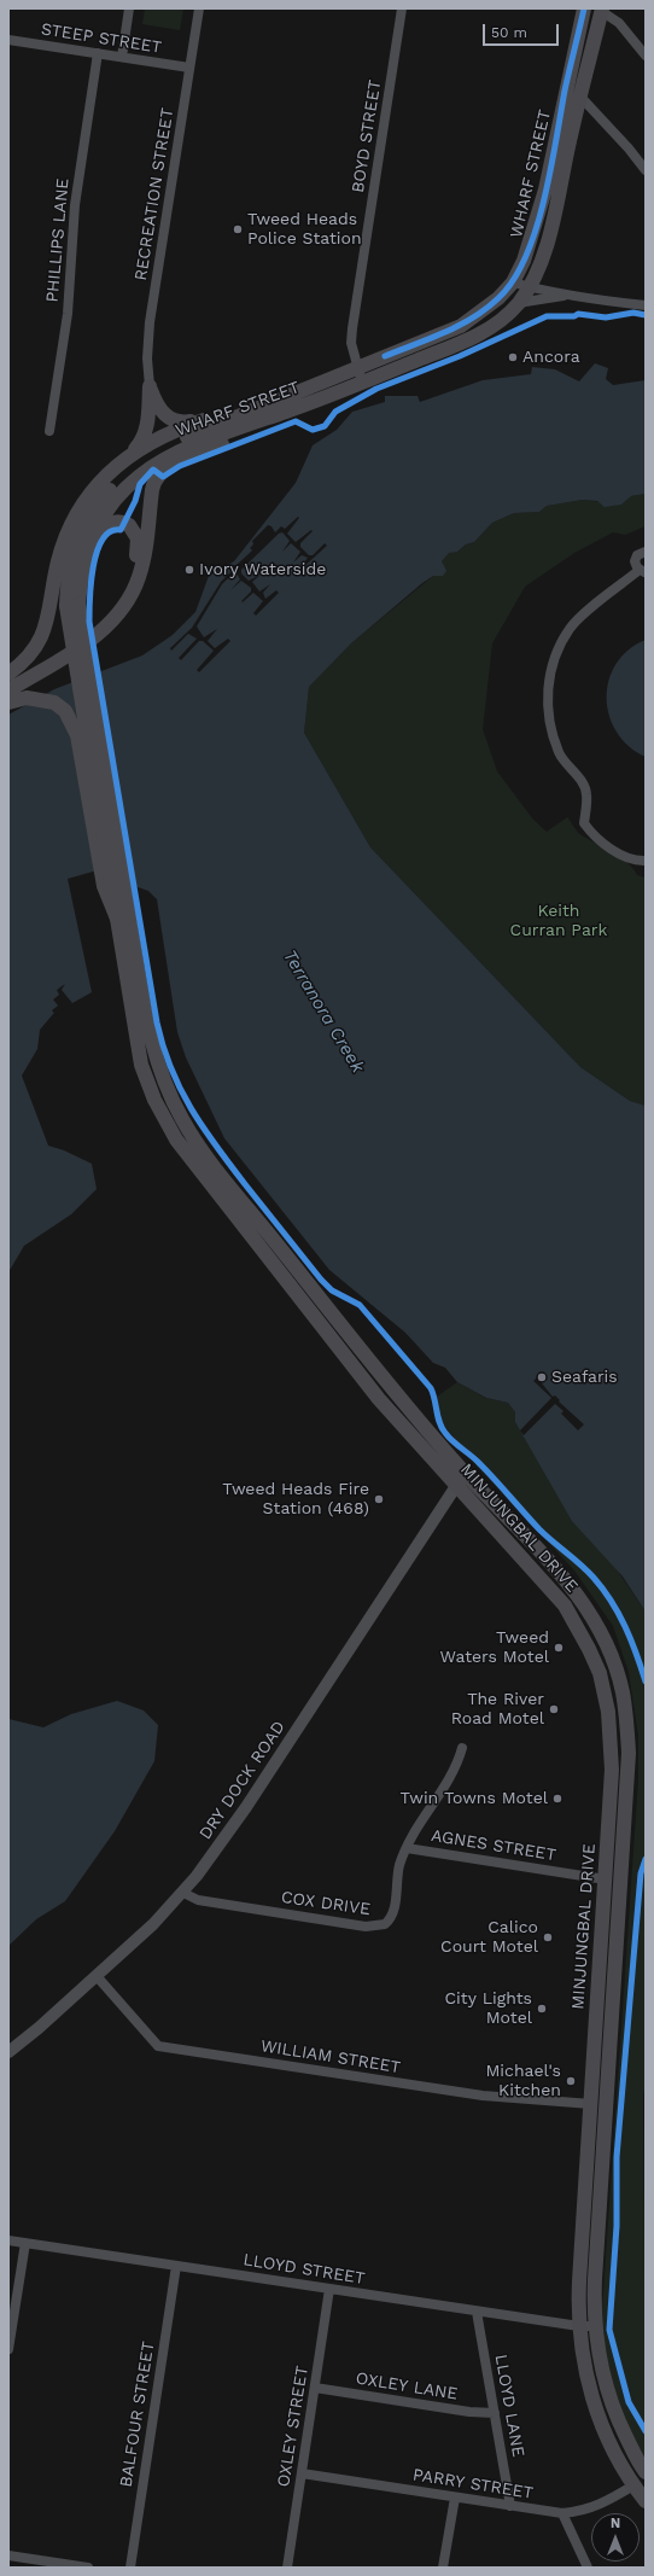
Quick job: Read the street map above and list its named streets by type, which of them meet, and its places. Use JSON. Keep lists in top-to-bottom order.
{
  "streets": {
    "main road": ["WHARF STREET", "MINJUNGBAL DRIVE"],
    "street": [
      "STEEP STREET",
      "BOYD STREET",
      "RECREATION STREET",
      "PHILLIPS LANE",
      "DRY DOCK ROAD",
      "AGNES STREET",
      "COX DRIVE",
      "WILLIAM STREET",
      "LLOYD STREET",
      "OXLEY LANE",
      "LLOYD LANE",
      "BALFOUR STREET",
      "OXLEY STREET",
      "PARRY STREET"
    ]
  },
  "crossings": [
    ["STEEP STREET", "RECREATION STREET"],
    ["STEEP STREET", "PHILLIPS LANE"],
    ["BOYD STREET", "WHARF STREET"],
    ["WHARF STREET", "MINJUNGBAL DRIVE"],
    ["MINJUNGBAL DRIVE", "DRY DOCK ROAD"],
    ["MINJUNGBAL DRIVE", "AGNES STREET"],
    ["MINJUNGBAL DRIVE", "WILLIAM STREET"],
    ["MINJUNGBAL DRIVE", "LLOYD STREET"],
    ["MINJUNGBAL DRIVE", "PARRY STREET"],
    ["DRY DOCK ROAD", "COX DRIVE"],
    ["DRY DOCK ROAD", "WILLIAM STREET"],
    ["AGNES STREET", "COX DRIVE"],
    ["LLOYD STREET", "LLOYD LANE"],
    ["LLOYD STREET", "BALFOUR STREET"],
    ["LLOYD STREET", "OXLEY STREET"],
    ["OXLEY LANE", "LLOYD LANE"],
    ["OXLEY LANE", "OXLEY STREET"],
    ["LLOYD LANE", "PARRY STREET"],
    ["OXLEY STREET", "PARRY STREET"]
  ],
  "water": ["Terranora Creek"],
  "parks": ["Keith Curran Park"],
  "places": [
    "Tweed Heads Police Station",
    "Ancora",
    "Ivory Waterside",
    "Seafaris",
    "Tweed Heads Fire Station (468)",
    "Tweed Waters Motel",
    "The River Road Motel",
    "Twin Towns Motel",
    "Calico Court Motel",
    "City Lights Motel",
    "Michael's Kitchen"
  ],
  "scale_bar": "50 m",
  "north": "top"
}
